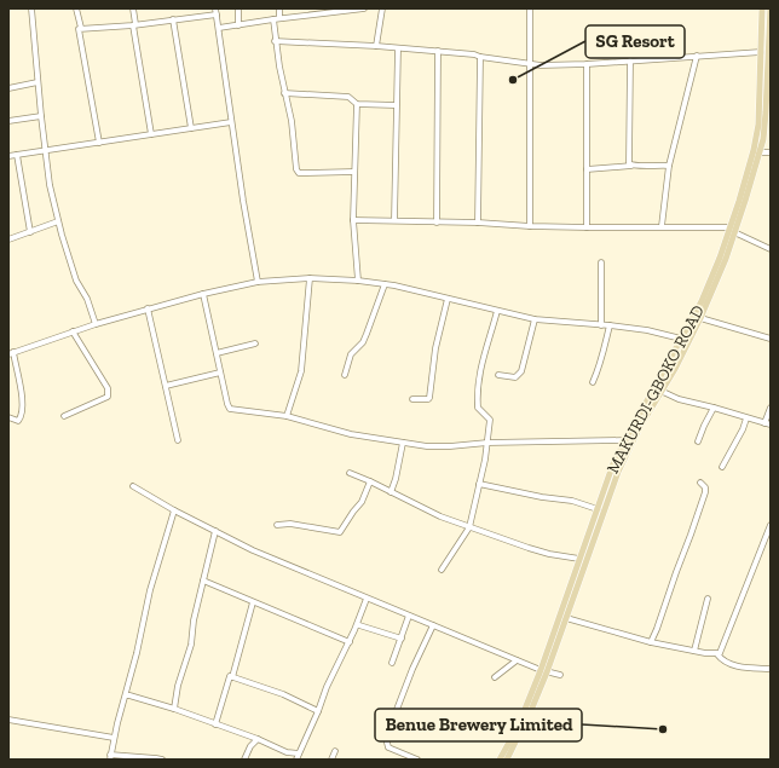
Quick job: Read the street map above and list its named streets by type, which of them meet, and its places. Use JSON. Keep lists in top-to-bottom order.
{
  "streets": {
    "main road": ["MAKURDI-GBOKO ROAD"]
  },
  "places": ["SG Resort", "Benue Brewery Limited"]
}
